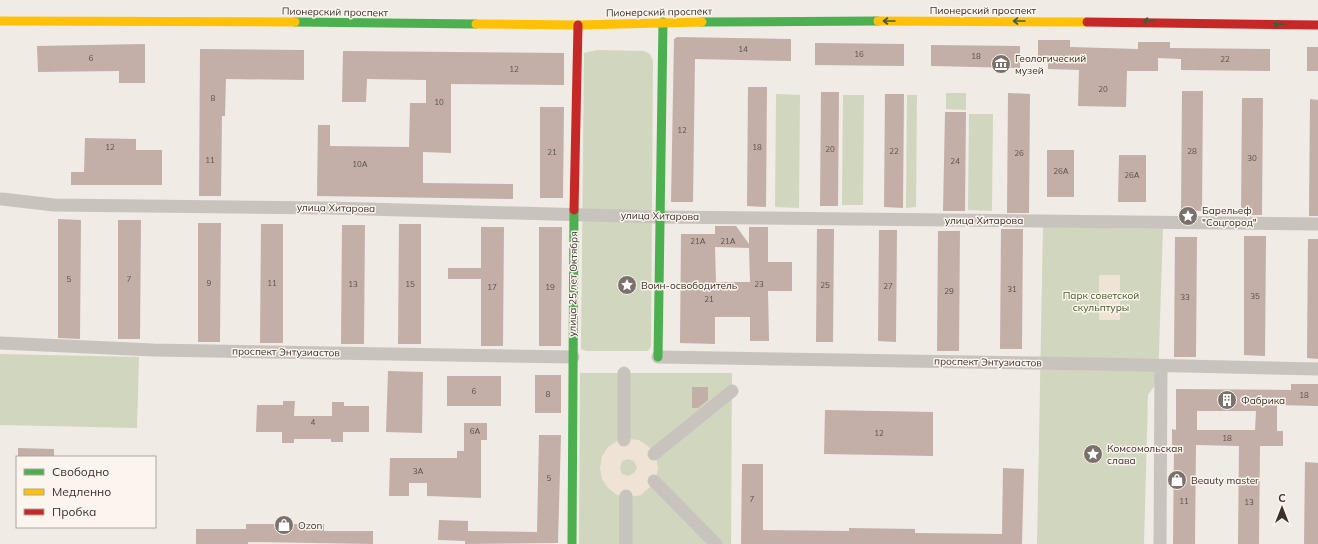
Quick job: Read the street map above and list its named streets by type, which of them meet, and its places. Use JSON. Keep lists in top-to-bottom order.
{
  "streets": {
    "street": [
      "Пионерский проспект",
      "улица Хитарова",
      "улица 25 лет Октября",
      "проспект Энтузиастов"
    ]
  },
  "crossings": [
    ["Пионерский проспект", "улица 25 лет Октября"],
    ["улица Хитарова", "улица 25 лет Октября"],
    ["улица 25 лет Октября", "проспект Энтузиастов"]
  ],
  "one_way": ["Пионерский проспект"],
  "parks": ["Парк советской скульптуры"],
  "places": {
    "museum": ["Геологический музей"],
    "place": ["Барельеф \"Соцгород\"", "Воин-освободитель", "Комсомольская слава"],
    "building": ["Фабрика"],
    "shop": ["Beauty master", "Ozon"]
  },
  "house_numbers": [
    "14",
    "16",
    "18",
    "6",
    "22",
    "12",
    "20",
    "8",
    "10",
    "12",
    "12",
    "18",
    "20",
    "22",
    "28",
    "21",
    "26",
    "30",
    "11",
    "24",
    "10А",
    "26А",
    "26А",
    "21А",
    "21А",
    "5",
    "7",
    "9",
    "11",
    "13",
    "15",
    "23",
    "25",
    "27",
    "17",
    "19",
    "31",
    "29",
    "35",
    "33",
    "21",
    "6",
    "8",
    "18",
    "4",
    "6А",
    "12",
    "18",
    "3А",
    "5",
    "7",
    "11",
    "13"
  ],
  "legend": ["Свободно", "Медленно", "Пробка"],
  "north": "top"
}
